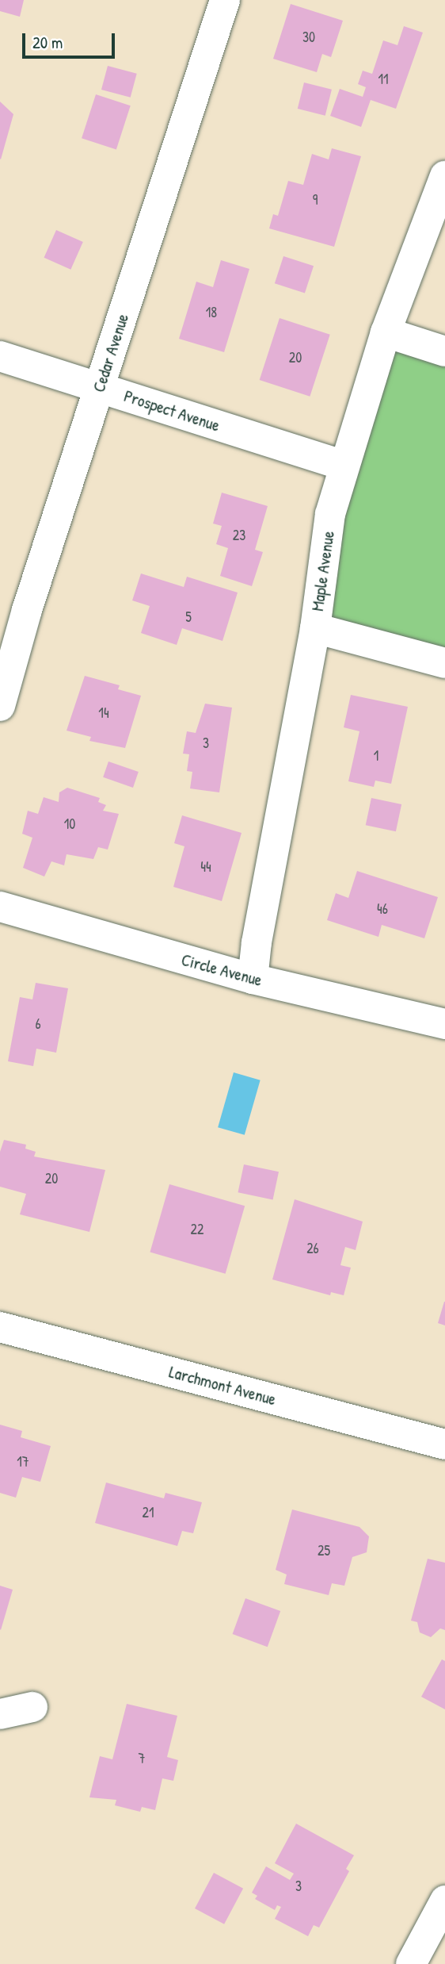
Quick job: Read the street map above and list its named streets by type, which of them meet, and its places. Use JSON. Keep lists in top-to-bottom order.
{
  "streets": {
    "street": [
      "Cedar Avenue",
      "Prospect Avenue",
      "Maple Avenue",
      "Circle Avenue",
      "Larchmont Avenue"
    ]
  },
  "crossings": [
    ["Cedar Avenue", "Prospect Avenue"],
    ["Prospect Avenue", "Maple Avenue"],
    ["Maple Avenue", "Circle Avenue"]
  ],
  "house_numbers": [
    "30",
    "11",
    "9",
    "18",
    "20",
    "23",
    "5",
    "14",
    "3",
    "1",
    "10",
    "44",
    "46",
    "6",
    "20",
    "22",
    "26",
    "17",
    "21",
    "25",
    "7",
    "3"
  ],
  "scale_bar": "20 m"
}
